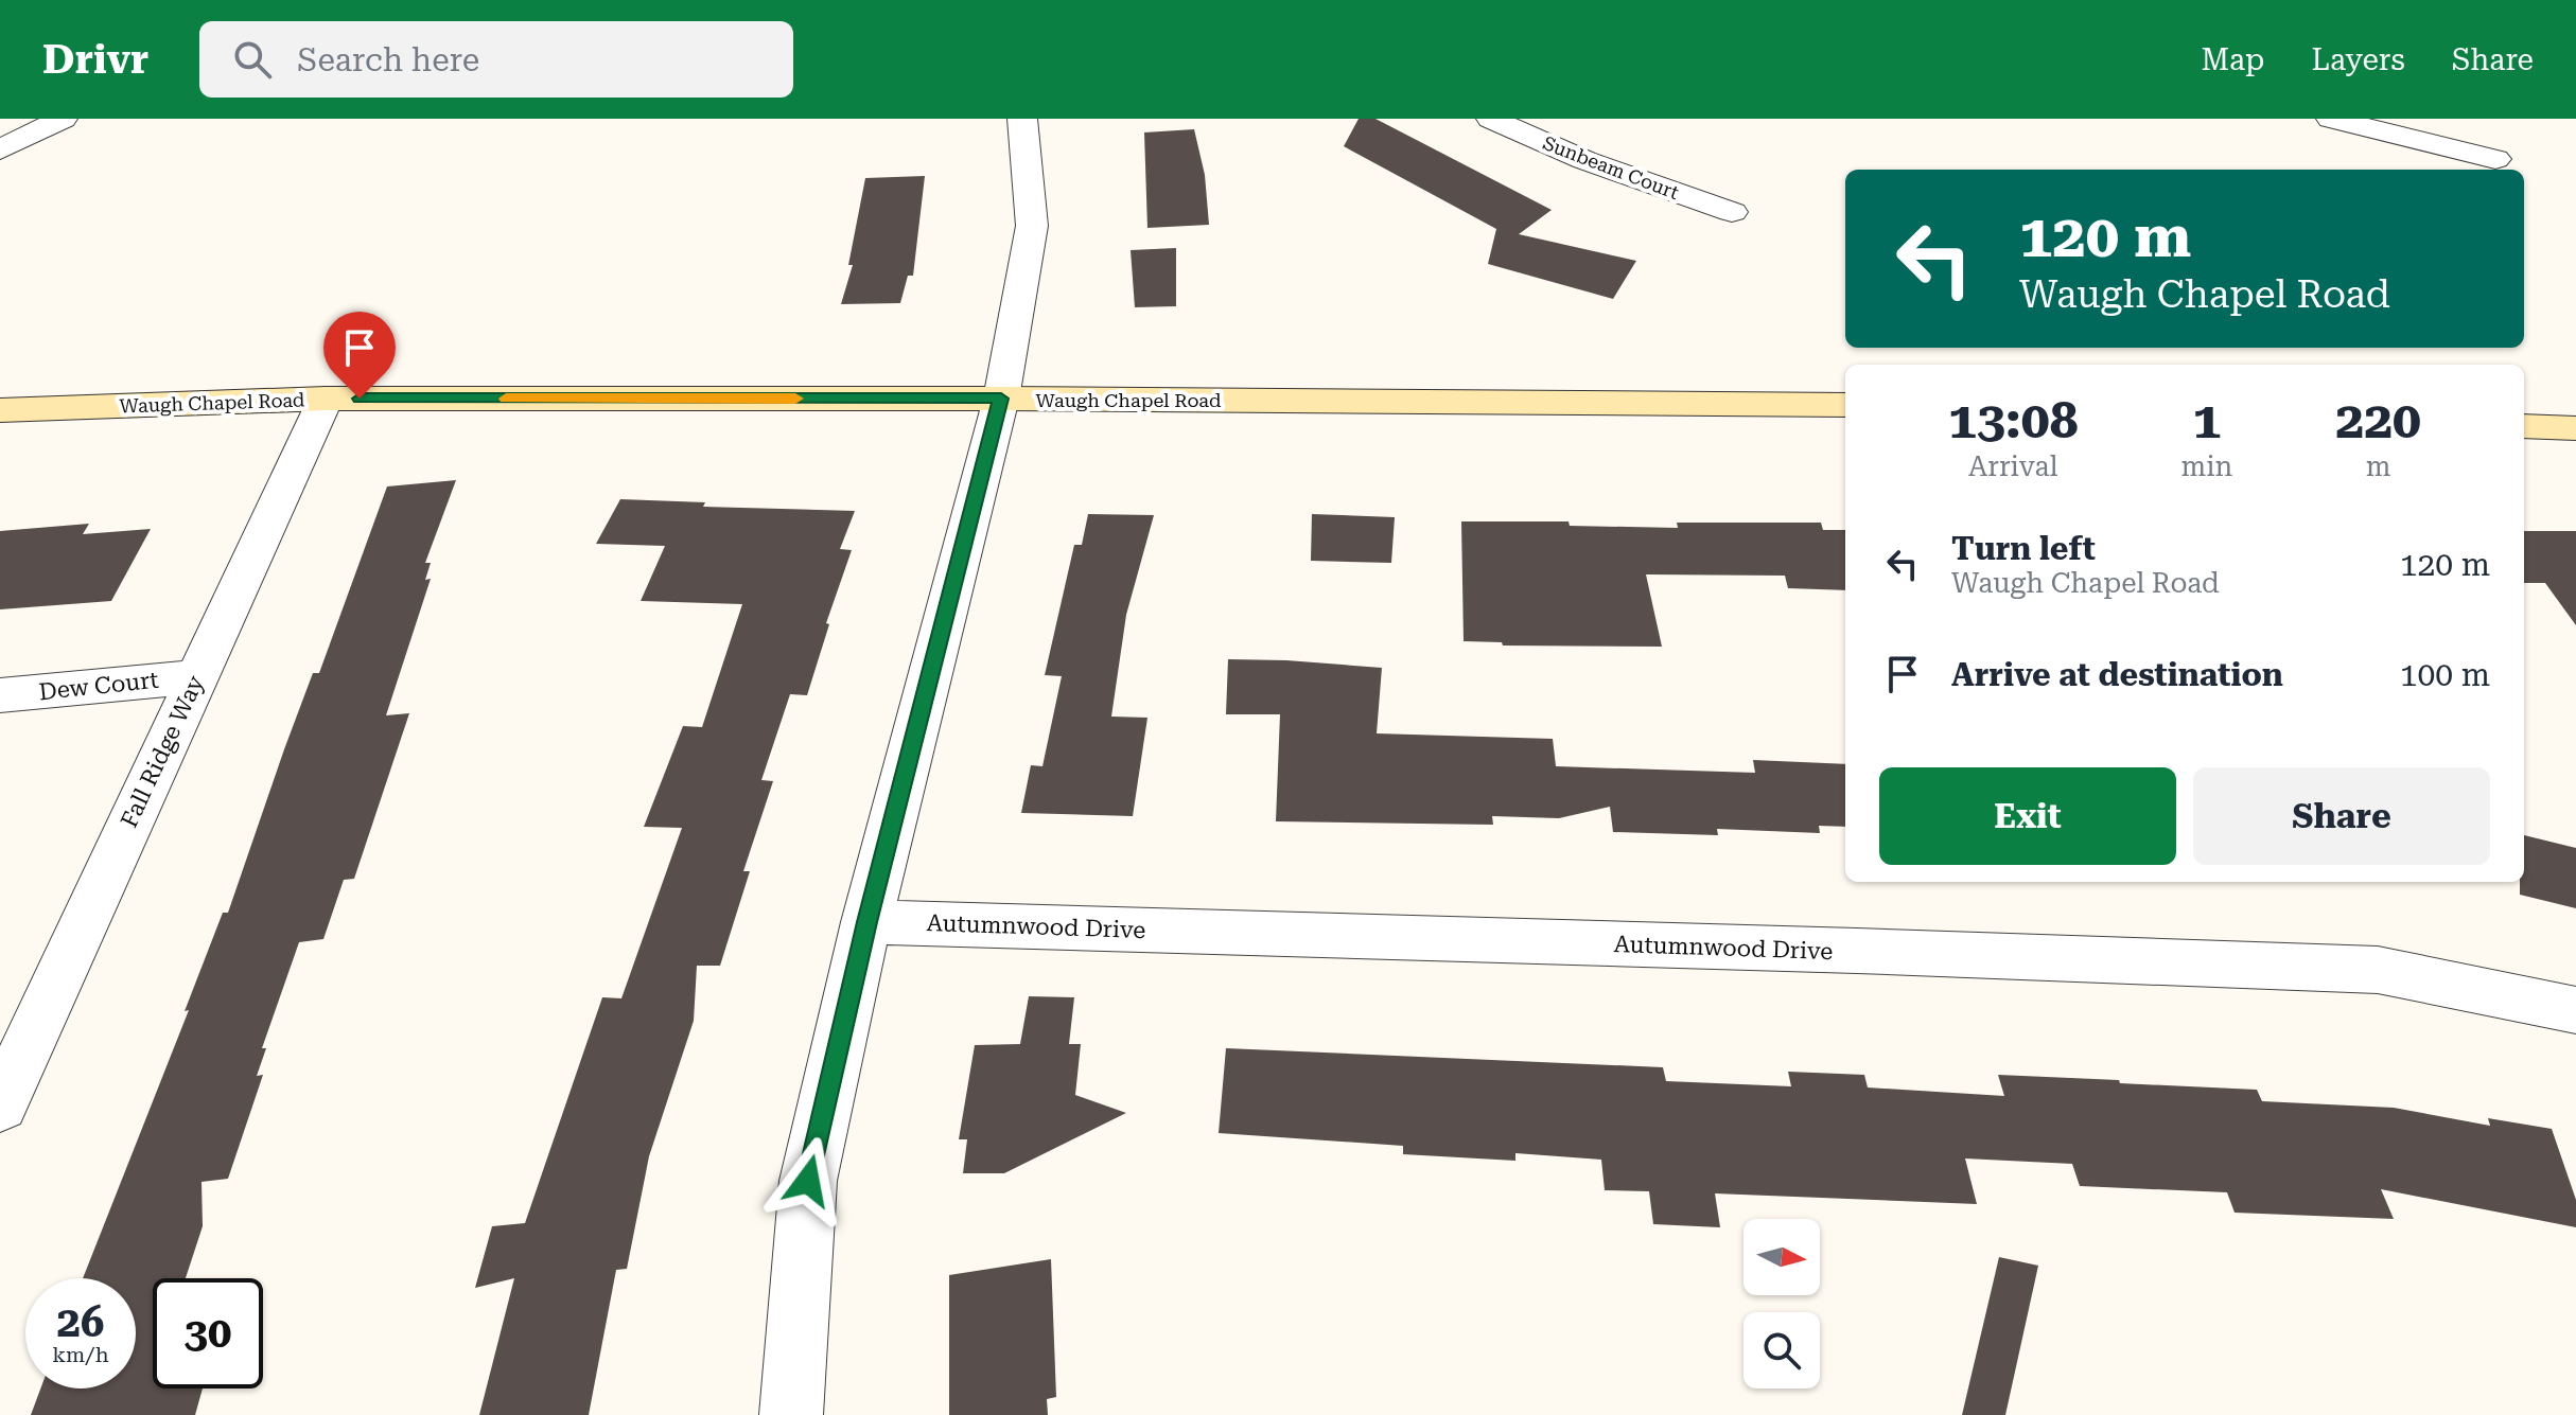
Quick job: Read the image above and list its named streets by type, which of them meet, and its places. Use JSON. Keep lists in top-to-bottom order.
{
  "streets": {
    "main road": ["Waugh Chapel Road"],
    "street": [
      "Sunbeam Court",
      "Dew Court",
      "Fall Ridge Way",
      "Autumnwood Drive"
    ]
  },
  "crossings": [
    ["Waugh Chapel Road", "Fall Ridge Way"],
    ["Dew Court", "Fall Ridge Way"]
  ],
  "north": "right",
  "page": {
    "header": "Drivr",
    "search": "Search here",
    "nav": ["Map", "Layers", "Share"],
    "turn": ["120 m", "Waugh Chapel Road"],
    "eta": [
      "13:08",
      "Arrival",
      "1",
      "min",
      "220",
      "m"
    ],
    "list": [
      {
        "name": "Turn left",
        "note": "Waugh Chapel Road",
        "value": "120 m"
      },
      {
        "name": "Arrive at destination",
        "value": "100 m"
      }
    ],
    "buttons": ["Exit", "Share"],
    "speed": "26 km/h",
    "limit": "30"
  }
}
